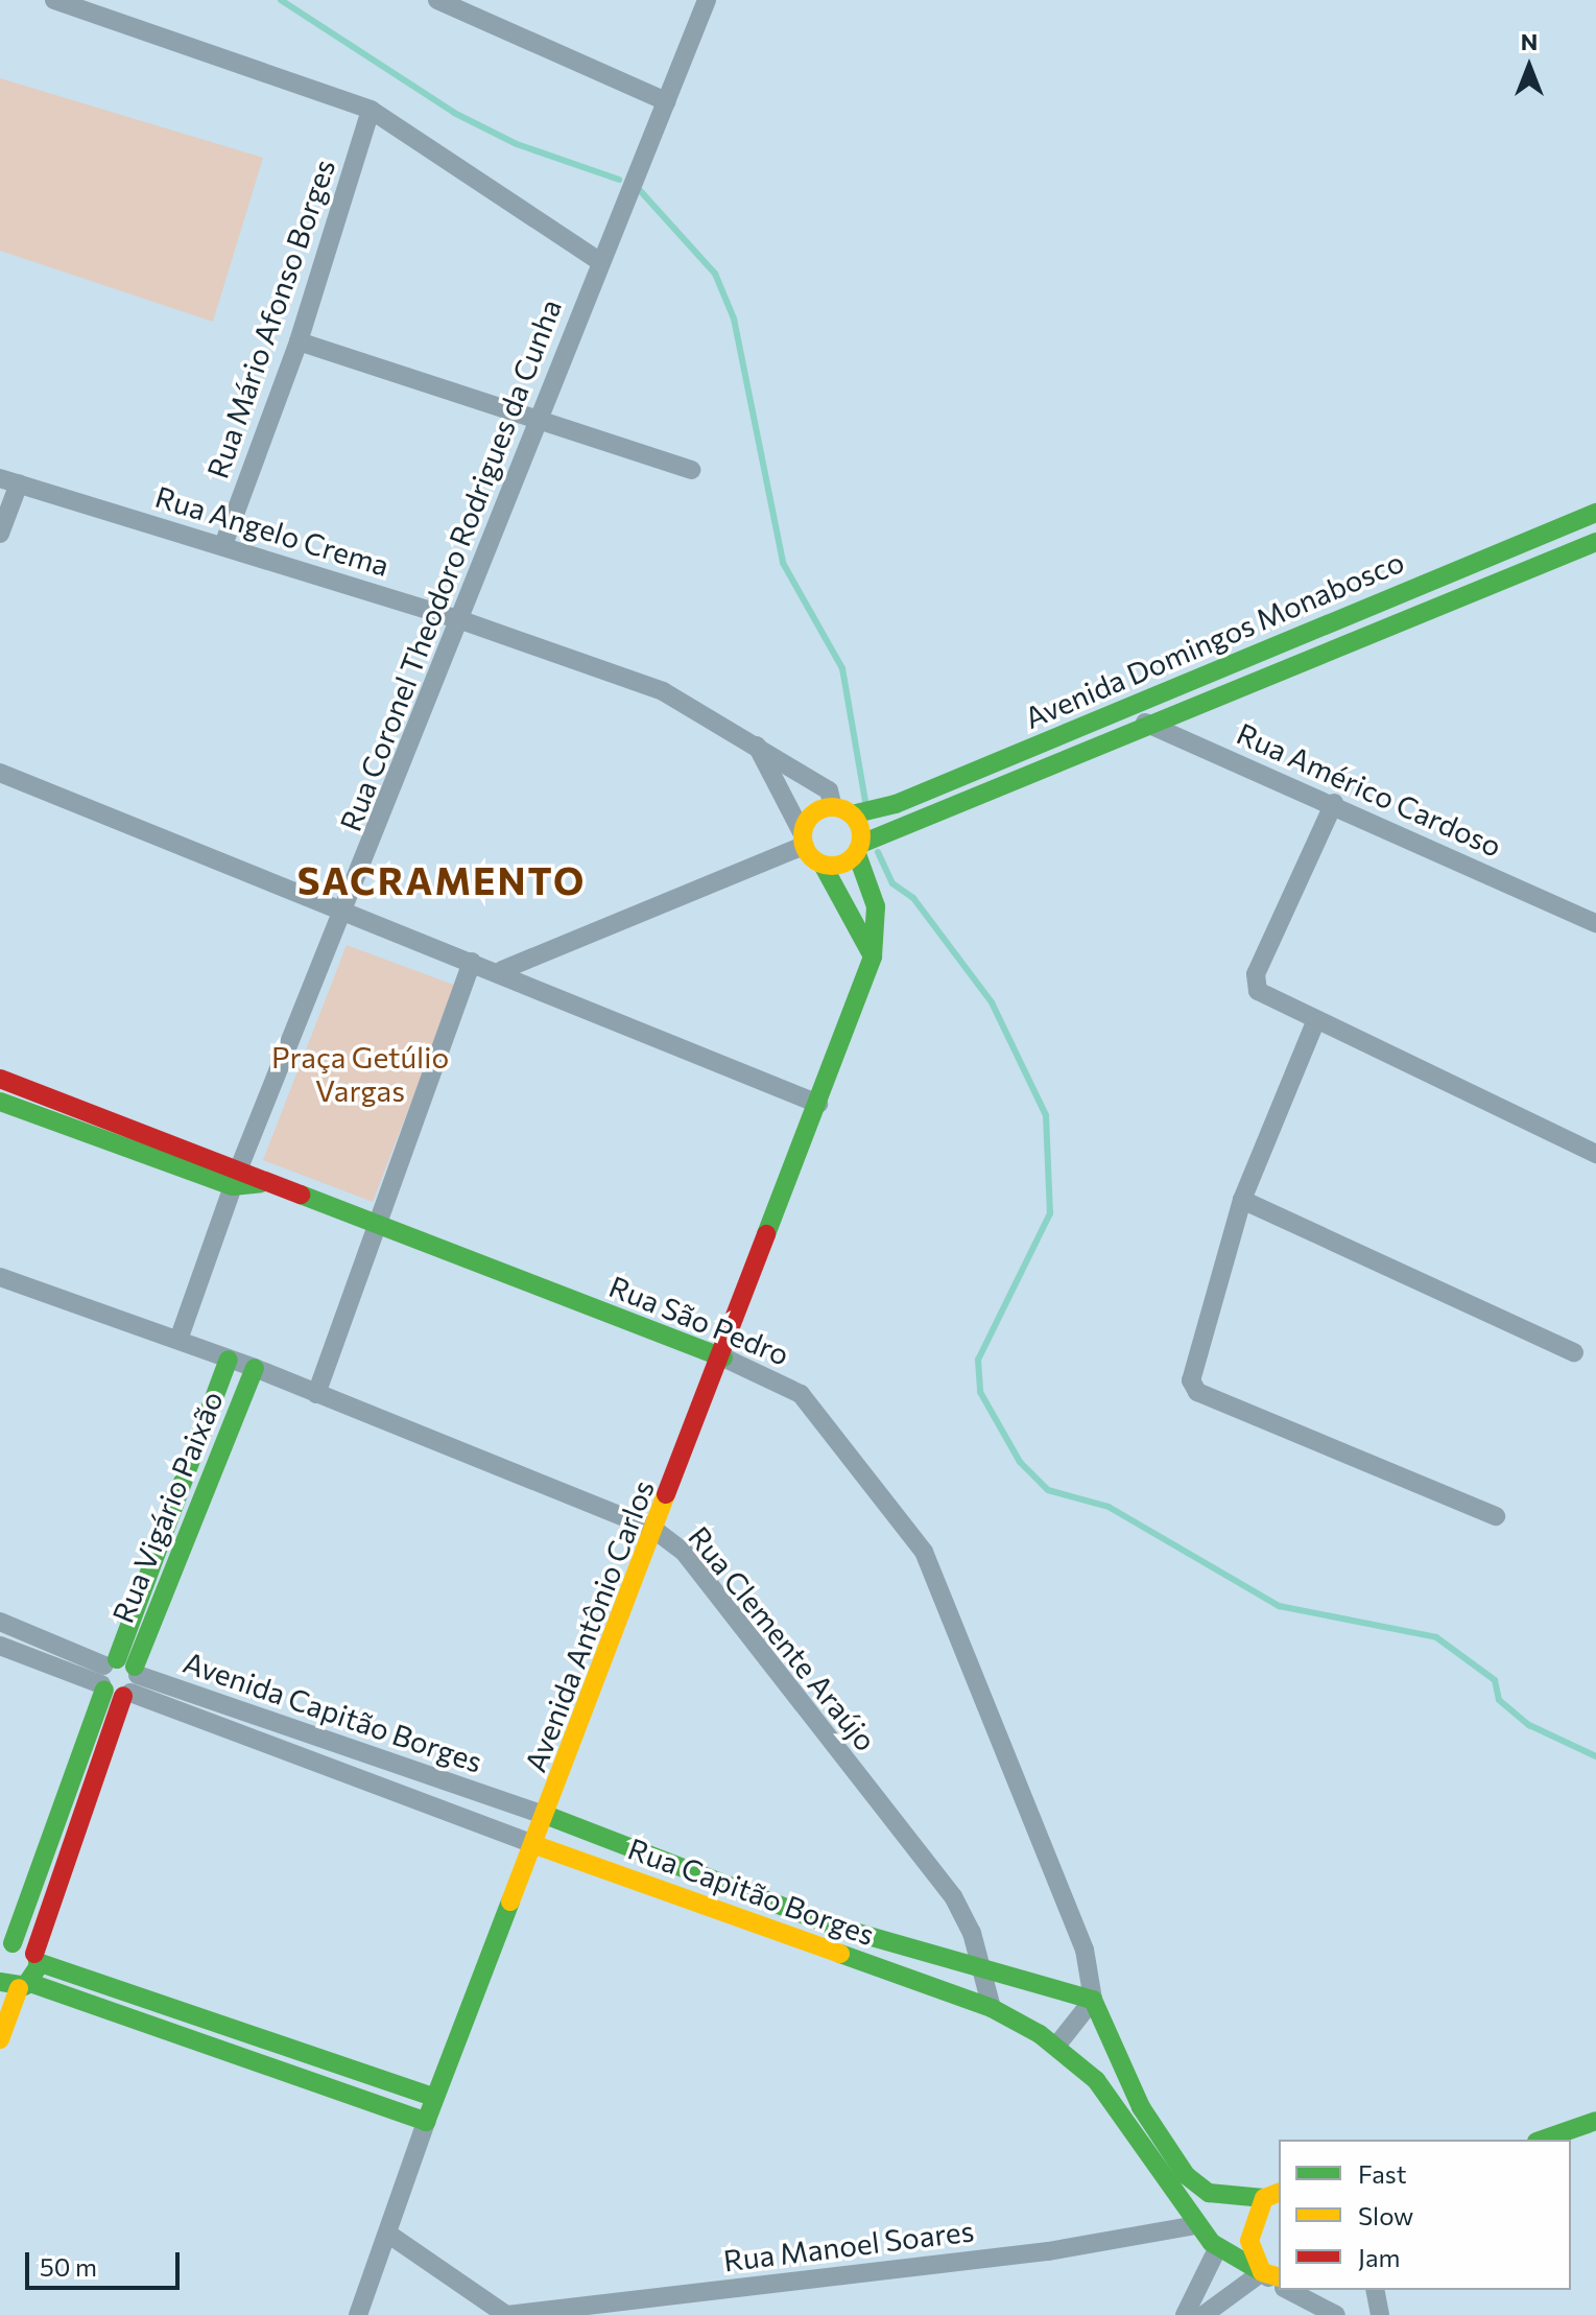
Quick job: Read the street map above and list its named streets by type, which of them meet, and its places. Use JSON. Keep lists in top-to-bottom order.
{
  "streets": {
    "main road": [
      "Avenida Domingos Monabosco",
      "Rua São Pedro",
      "Rua Vigário Paixão",
      "Avenida Antônio Carlos",
      "Avenida Capitão Borges",
      "Rua Capitão Borges"
    ],
    "street": [
      "Rua Mário Afonso Borges",
      "Rua Angelo Crema",
      "Rua Coronel Theodoro Rodrigues da Cunha",
      "Rua Américo Cardoso",
      "Rua Clemente Araújo",
      "Rua Manoel Soares"
    ]
  },
  "crossings": [
    ["Rua Mário Afonso Borges", "Rua Angelo Crema"],
    ["Rua Angelo Crema", "Rua Coronel Theodoro Rodrigues da Cunha"],
    ["Rua Angelo Crema", "Avenida Domingos Monabosco"],
    ["Rua Angelo Crema", "Avenida Antônio Carlos"],
    ["Rua Coronel Theodoro Rodrigues da Cunha", "Rua São Pedro"],
    ["Rua Coronel Theodoro Rodrigues da Cunha", "Rua Clemente Araújo"],
    ["Avenida Domingos Monabosco", "Rua Américo Cardoso"],
    ["Avenida Domingos Monabosco", "Avenida Antônio Carlos"],
    ["Rua São Pedro", "Avenida Antônio Carlos"],
    ["Rua São Pedro", "Avenida Capitão Borges"],
    ["Rua Vigário Paixão", "Rua Clemente Araújo"],
    ["Rua Vigário Paixão", "Avenida Capitão Borges"],
    ["Rua Vigário Paixão", "Rua Capitão Borges"],
    ["Avenida Antônio Carlos", "Rua Clemente Araújo"],
    ["Avenida Antônio Carlos", "Avenida Capitão Borges"],
    ["Avenida Antônio Carlos", "Rua Capitão Borges"],
    ["Rua Clemente Araújo", "Avenida Capitão Borges"],
    ["Rua Clemente Araújo", "Rua Capitão Borges"],
    ["Avenida Capitão Borges", "Rua Capitão Borges"],
    ["Rua Capitão Borges", "Rua Manoel Soares"]
  ],
  "districts": ["SACRAMENTO"],
  "parks": ["Praça Getúlio Vargas"],
  "legend": ["Fast", "Slow", "Jam"],
  "scale_bar": "50 m",
  "north": "top"
}
